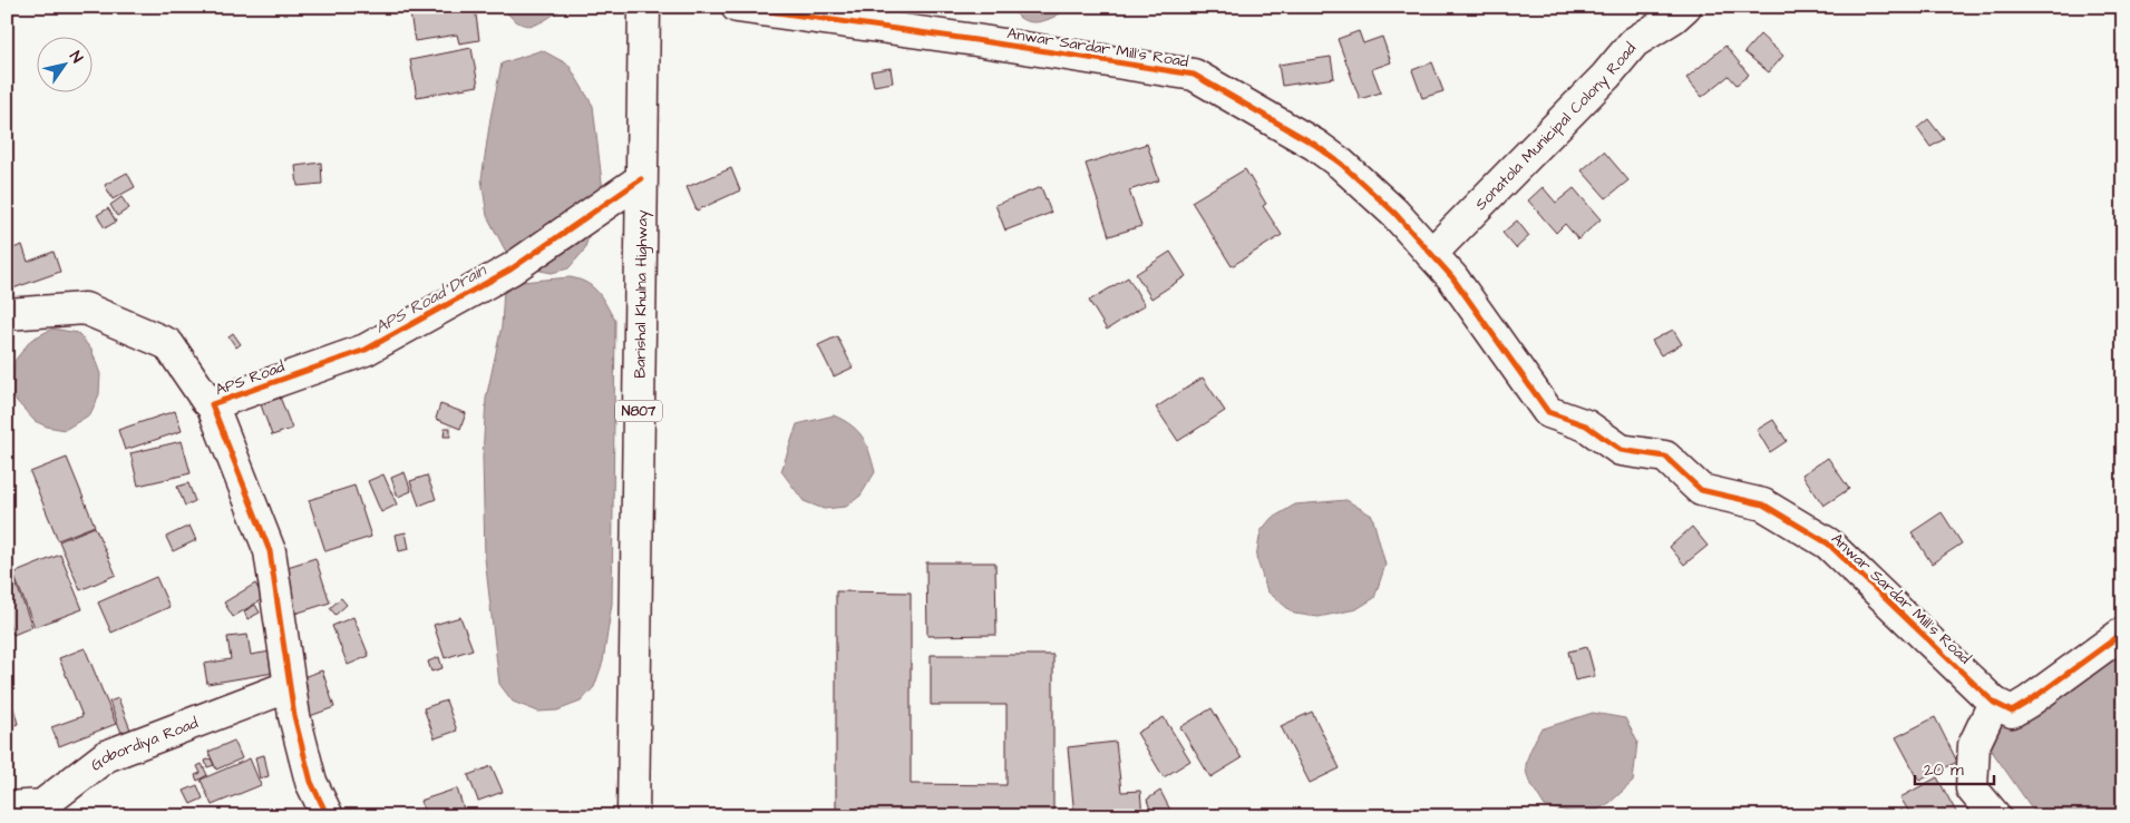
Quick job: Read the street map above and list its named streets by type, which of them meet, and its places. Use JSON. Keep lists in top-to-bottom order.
{
  "streets": {
    "main road": [
      "Anwar Sardar Mill's Road",
      "Sonatola Municipal Colony Road",
      "Barishal Khulna Highway",
      "APS Road",
      "N807",
      "Gobordiya Road"
    ]
  },
  "crossings": [
    ["Anwar Sardar Mill's Road", "Sonatola Municipal Colony Road"],
    ["Barishal Khulna Highway", "APS Road"],
    ["APS Road", "Gobordiya Road"]
  ],
  "water": ["APS Road Drain"],
  "scale_bar": "20 m",
  "north": "top right"
}
